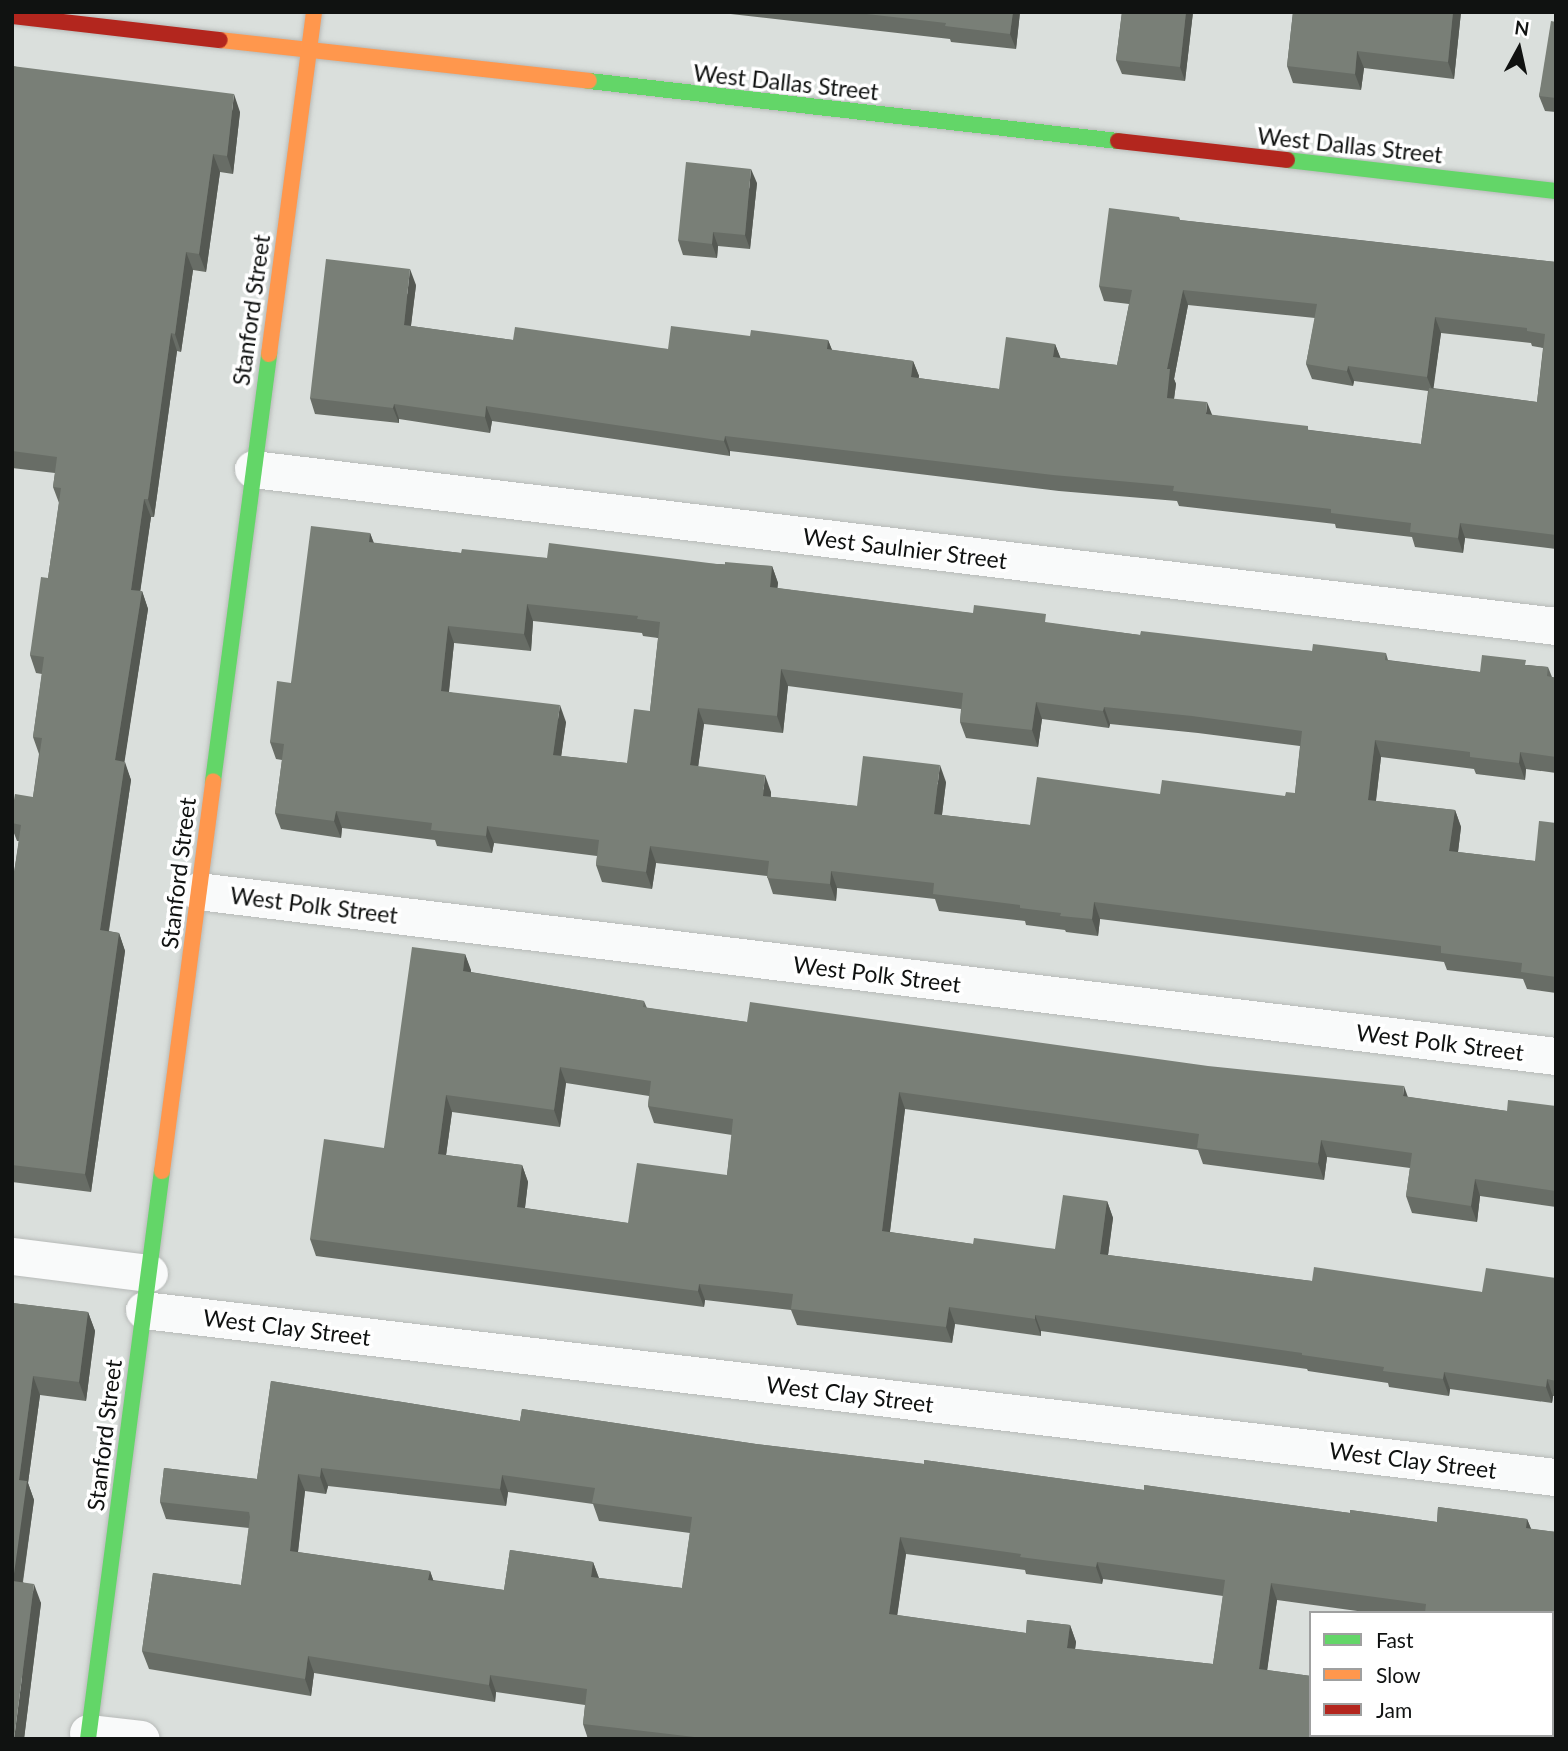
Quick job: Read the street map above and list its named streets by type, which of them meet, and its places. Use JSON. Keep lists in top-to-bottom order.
{
  "streets": {
    "street": [
      "West Dallas Street",
      "Stanford Street",
      "West Saulnier Street",
      "West Polk Street",
      "West Clay Street"
    ]
  },
  "crossings": [
    ["West Dallas Street", "Stanford Street"],
    ["Stanford Street", "West Saulnier Street"],
    ["Stanford Street", "West Polk Street"],
    ["Stanford Street", "West Clay Street"]
  ],
  "legend": ["Fast", "Slow", "Jam"],
  "north": "top"
}
